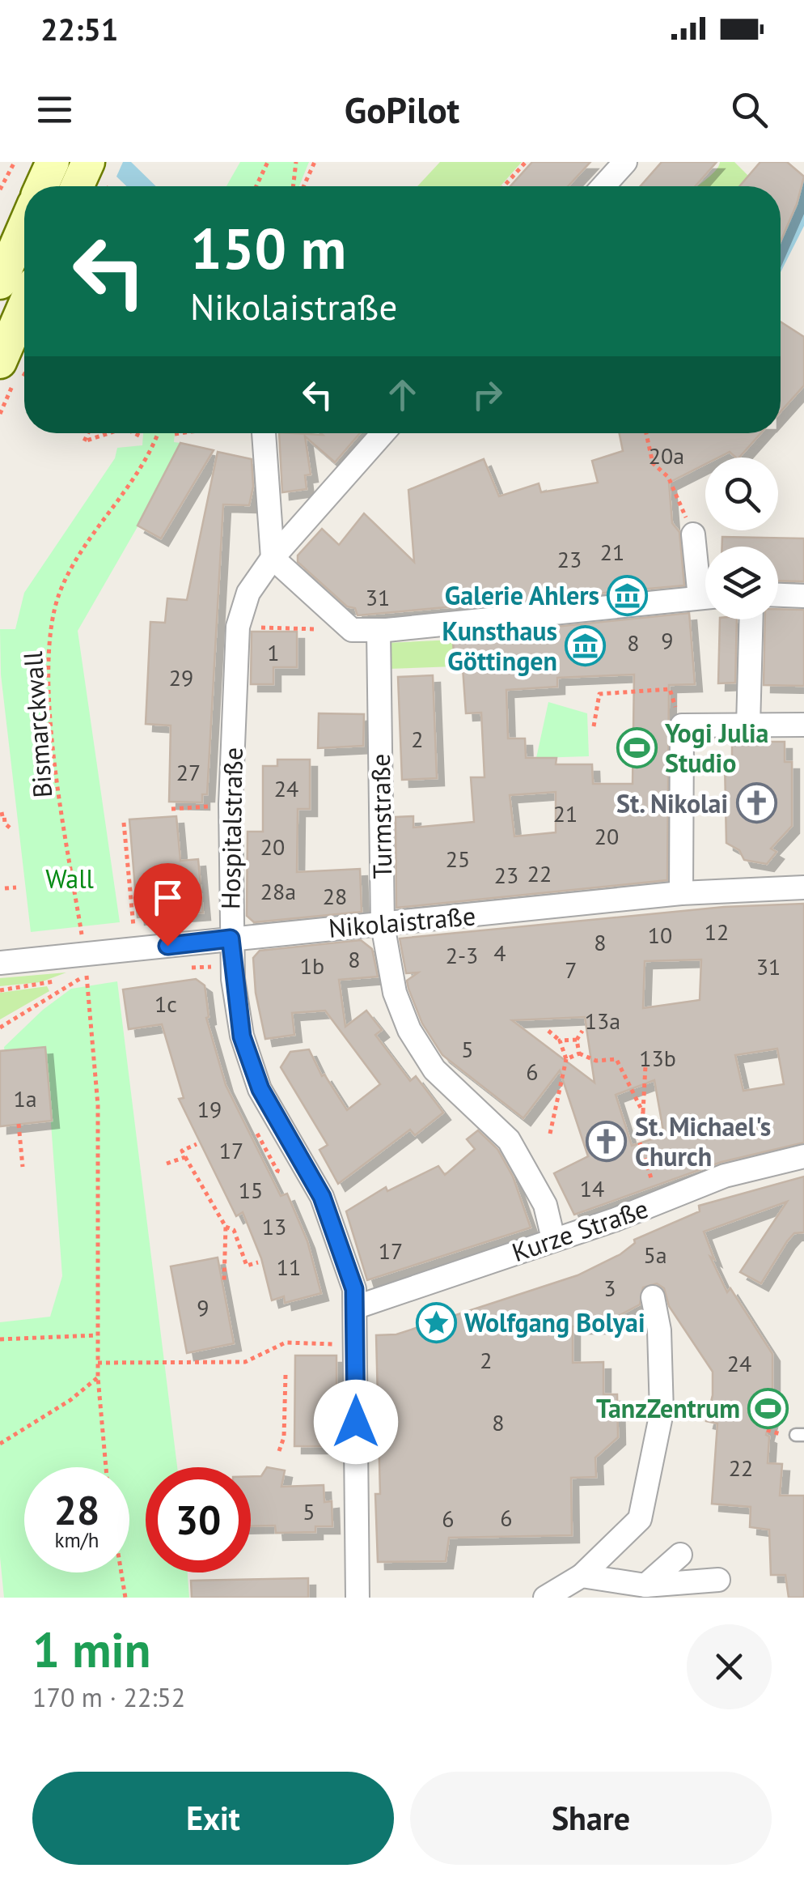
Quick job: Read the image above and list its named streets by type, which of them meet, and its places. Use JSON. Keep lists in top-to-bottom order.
{
  "streets": {
    "street": [
      "Turmstraße",
      "Hospitalstraße",
      "Nikolaistraße",
      "Kurze Straße"
    ],
    "path": ["Bismarckwall"]
  },
  "crossings": [
    ["Bismarckwall", "Nikolaistraße"],
    ["Turmstraße", "Nikolaistraße"],
    ["Turmstraße", "Kurze Straße"],
    ["Hospitalstraße", "Nikolaistraße"],
    ["Hospitalstraße", "Kurze Straße"]
  ],
  "parks": ["Wall"],
  "places": {
    "museum": ["Galerie Ahlers", "Kunsthaus Göttingen"],
    "sports": ["Yogi Julia Studio", "TanzZentrum"],
    "church": ["St. Nikolai", "St. Michael's Church"],
    "place": ["Wolfgang Bolyai"]
  },
  "house_numbers": [
    "20a",
    "21",
    "23",
    "31",
    "9",
    "8",
    "1",
    "29",
    "2",
    "27",
    "24",
    "21",
    "20",
    "20",
    "25",
    "22",
    "23",
    "28a",
    "28",
    "12",
    "10",
    "8",
    "4",
    "2-3",
    "8",
    "1b",
    "31",
    "7",
    "1c",
    "13a",
    "5",
    "13b",
    "6",
    "1a",
    "19",
    "17",
    "14",
    "15",
    "13",
    "17",
    "5a",
    "11",
    "3",
    "9",
    "2",
    "24",
    "8",
    "22",
    "5",
    "6",
    "6"
  ],
  "page": {
    "status": "22:51",
    "header": "GoPilot",
    "turn": ["150 m", "Nikolaistraße"],
    "speed": "28 km/h",
    "limit": "30",
    "heading": ["1 min", "170 m · 22:52"],
    "buttons": ["Exit", "Share"]
  }
}
